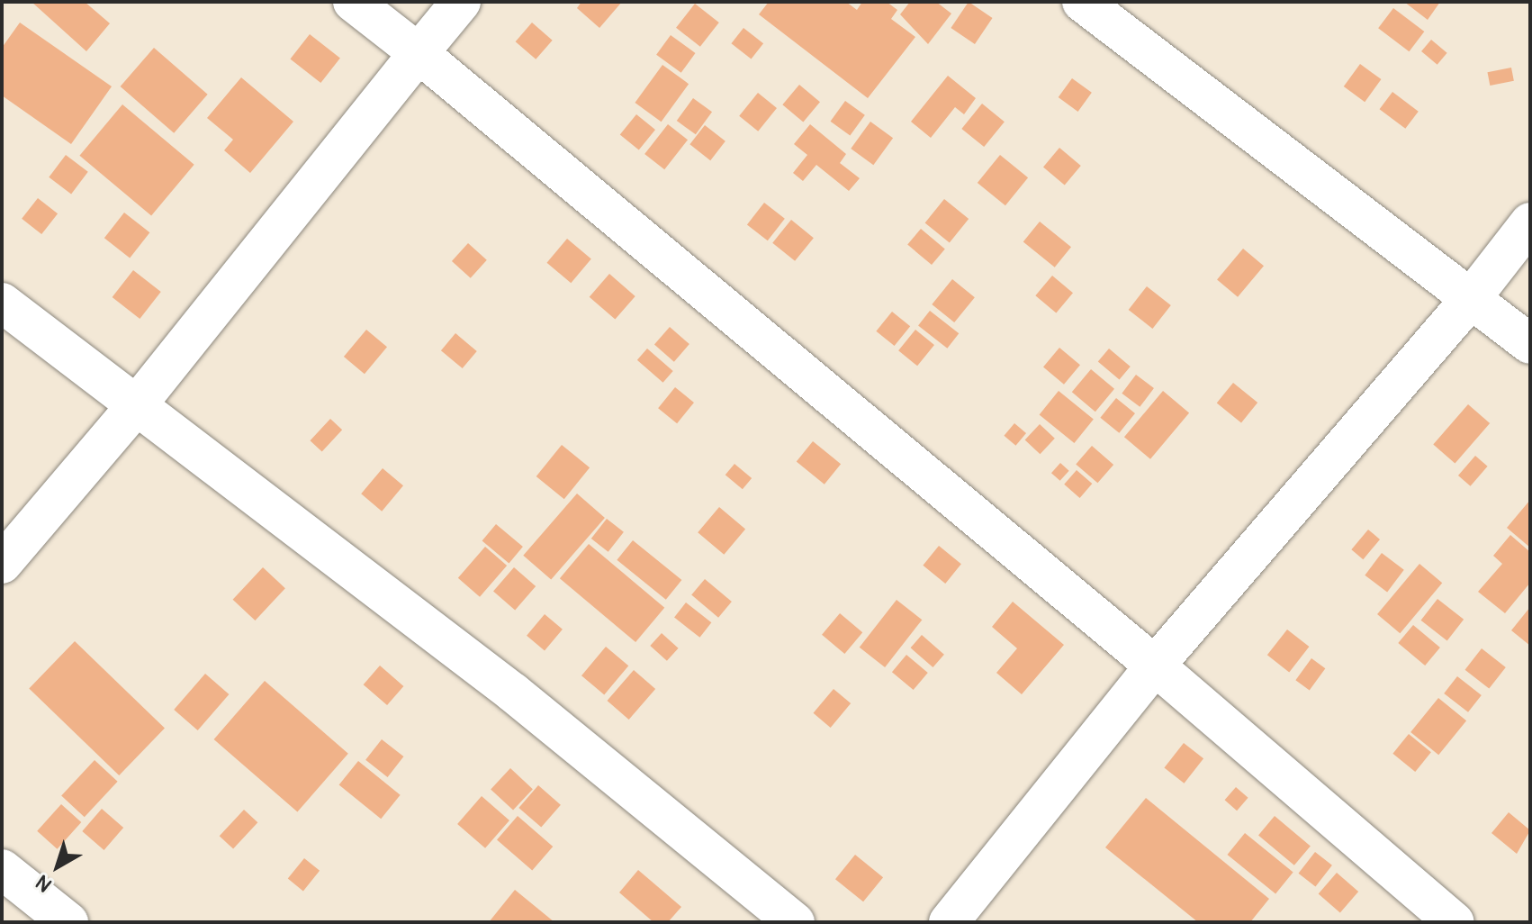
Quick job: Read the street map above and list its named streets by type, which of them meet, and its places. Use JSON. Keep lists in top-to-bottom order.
{
  "north": "bottom left"
}
